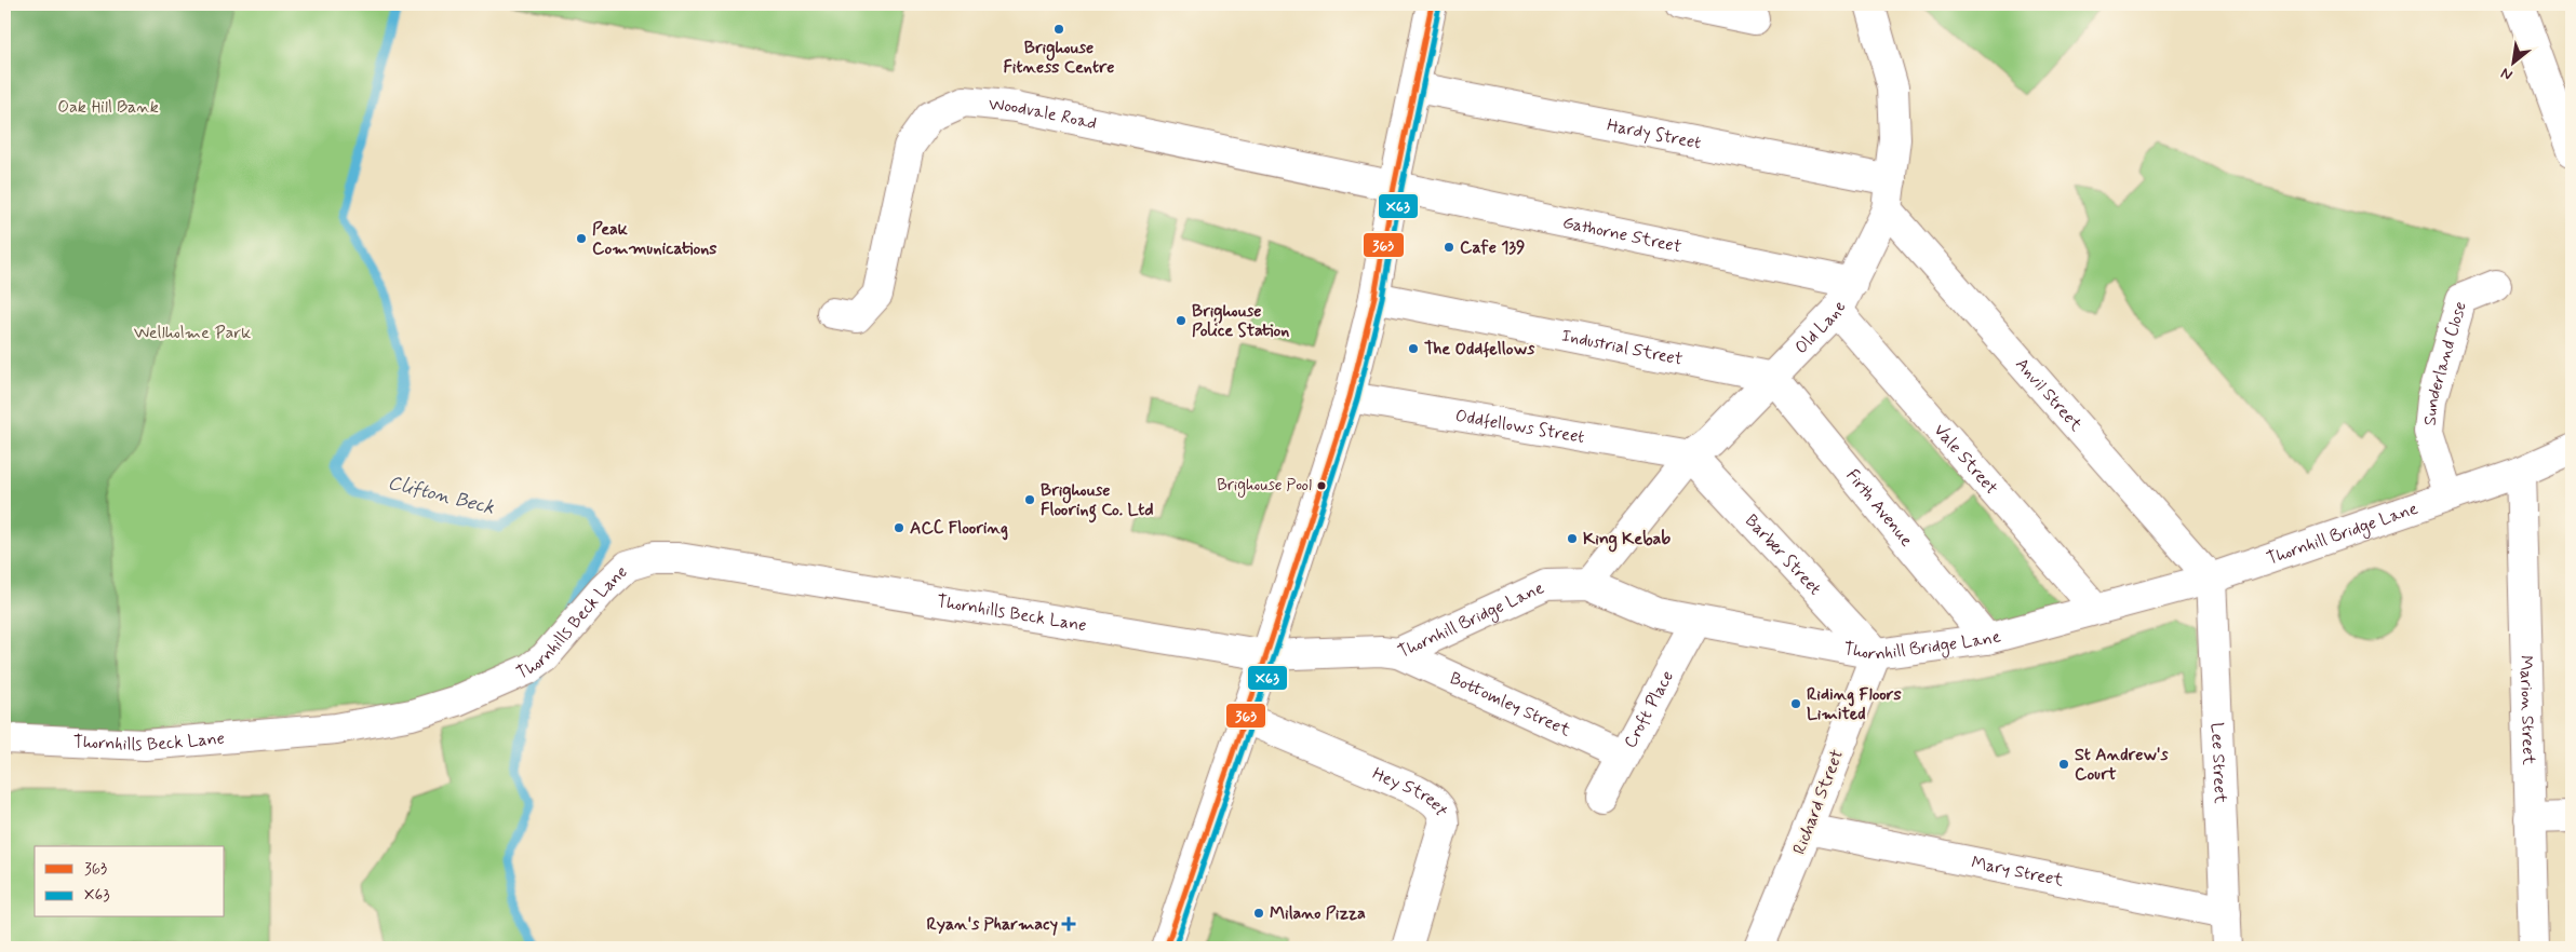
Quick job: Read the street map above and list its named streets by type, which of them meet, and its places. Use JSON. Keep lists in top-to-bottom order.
{
  "streets": {
    "street": [
      "Woodvale Road",
      "Hardy Street",
      "Gathorne Street",
      "Old Lane",
      "Industrial Street",
      "Sunderland Close",
      "Anvil Street",
      "Oddfellows Street",
      "Vale Street",
      "Firth Avenue",
      "Thornhill Bridge Lane",
      "Barber Street",
      "Thornhills Beck Lane",
      "Bottomley Street",
      "Croft Place",
      "Marion Street",
      "Lee Street",
      "Hey Street",
      "Richard Street",
      "Mary Street"
    ]
  },
  "crossings": [
    ["Woodvale Road", "Gathorne Street"],
    ["Hardy Street", "Old Lane"],
    ["Gathorne Street", "Old Lane"],
    ["Old Lane", "Industrial Street"],
    ["Old Lane", "Anvil Street"],
    ["Old Lane", "Oddfellows Street"],
    ["Old Lane", "Vale Street"],
    ["Old Lane", "Firth Avenue"],
    ["Old Lane", "Thornhill Bridge Lane"],
    ["Old Lane", "Barber Street"],
    ["Industrial Street", "Firth Avenue"],
    ["Sunderland Close", "Thornhill Bridge Lane"],
    ["Anvil Street", "Thornhill Bridge Lane"],
    ["Anvil Street", "Lee Street"],
    ["Oddfellows Street", "Barber Street"],
    ["Vale Street", "Thornhill Bridge Lane"],
    ["Firth Avenue", "Thornhill Bridge Lane"],
    ["Thornhill Bridge Lane", "Barber Street"],
    ["Thornhill Bridge Lane", "Thornhills Beck Lane"],
    ["Thornhill Bridge Lane", "Bottomley Street"],
    ["Thornhill Bridge Lane", "Croft Place"],
    ["Thornhill Bridge Lane", "Marion Street"],
    ["Thornhill Bridge Lane", "Lee Street"],
    ["Thornhill Bridge Lane", "Richard Street"],
    ["Barber Street", "Richard Street"],
    ["Bottomley Street", "Croft Place"],
    ["Lee Street", "Mary Street"],
    ["Richard Street", "Mary Street"]
  ],
  "water": ["Clifton Beck"],
  "parks": ["Oak Hill Bank", "Wellholme Park"],
  "places": {
    "other": [
      "Brighouse Fitness Centre",
      "Peak Communications",
      "Cafe 139",
      "Brighouse Police Station",
      "The Oddfellows",
      "Brighouse Pool",
      "Brighouse Flooring Co. Ltd",
      "ACC Flooring",
      "King Kebab",
      "Riding Floors Limited",
      "St Andrew's Court",
      "Milano Pizza"
    ],
    "health": ["Ryan's Pharmacy"]
  },
  "lines": ["transit line 363", "transit line X63"],
  "legend": ["363", "X63"],
  "north": "bottom left"
}
